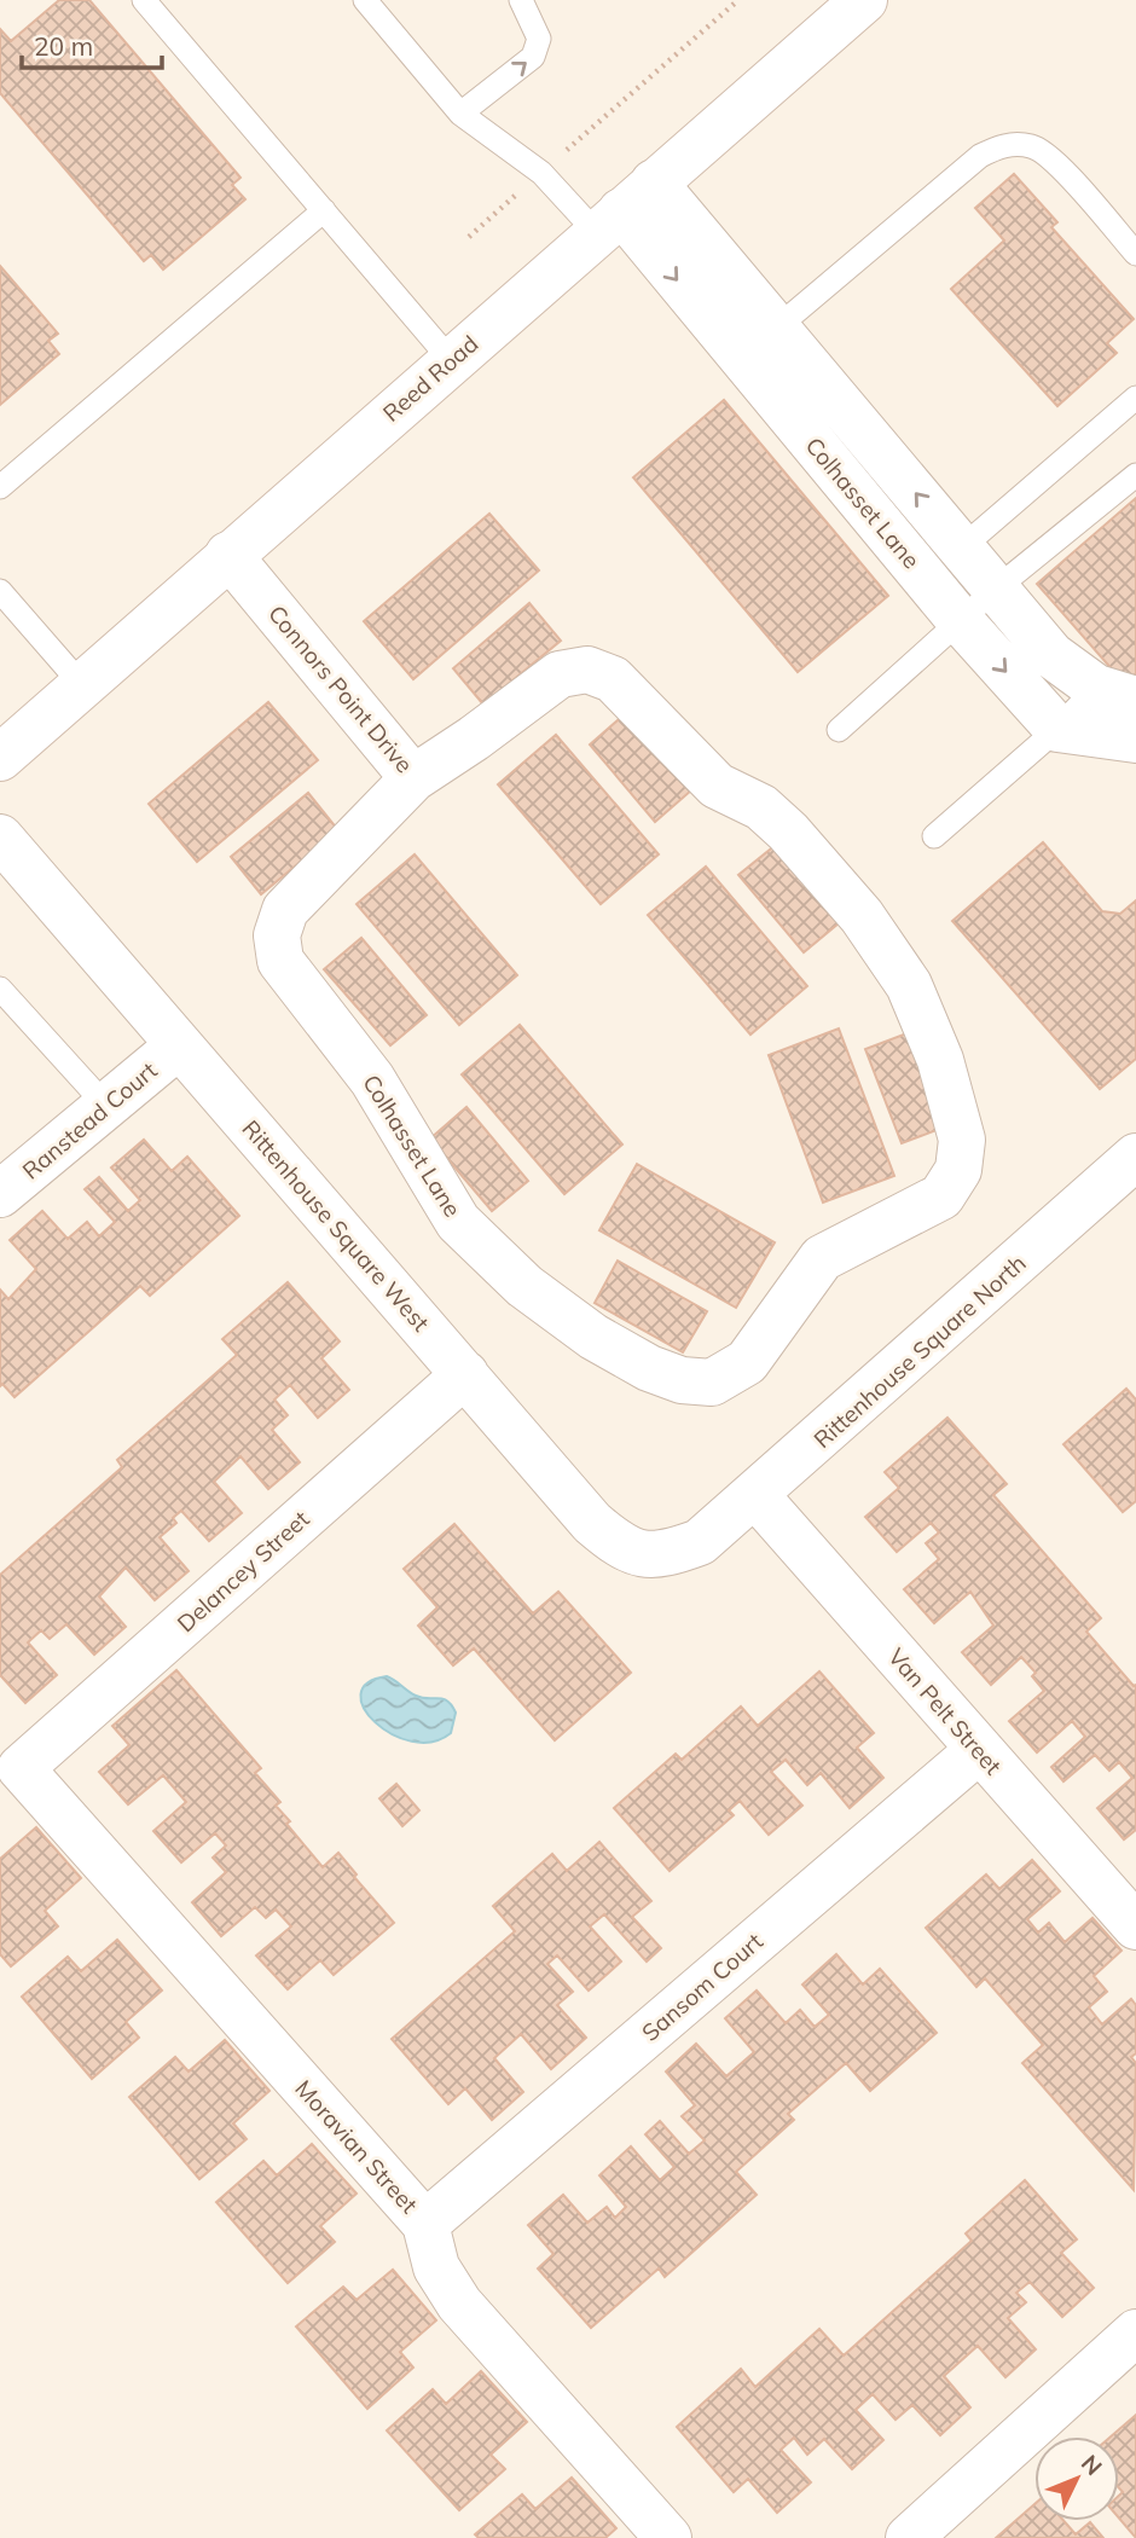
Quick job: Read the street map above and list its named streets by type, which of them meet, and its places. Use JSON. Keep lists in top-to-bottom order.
{
  "streets": {
    "street": [
      "Reed Road",
      "Colhasset Lane",
      "Connors Point Drive",
      "Ranstead Court",
      "Rittenhouse Square West",
      "Rittenhouse Square North",
      "Delancey Street",
      "Van Pelt Street",
      "Sansom Court",
      "Moravian Street"
    ]
  },
  "crossings": [
    ["Reed Road", "Colhasset Lane"],
    ["Reed Road", "Connors Point Drive"],
    ["Colhasset Lane", "Connors Point Drive"],
    ["Ranstead Court", "Rittenhouse Square West"],
    ["Rittenhouse Square West", "Rittenhouse Square North"],
    ["Rittenhouse Square West", "Delancey Street"],
    ["Rittenhouse Square North", "Van Pelt Street"],
    ["Delancey Street", "Moravian Street"],
    ["Van Pelt Street", "Sansom Court"],
    ["Sansom Court", "Moravian Street"]
  ],
  "scale_bar": "20 m",
  "north": "top right"
}
